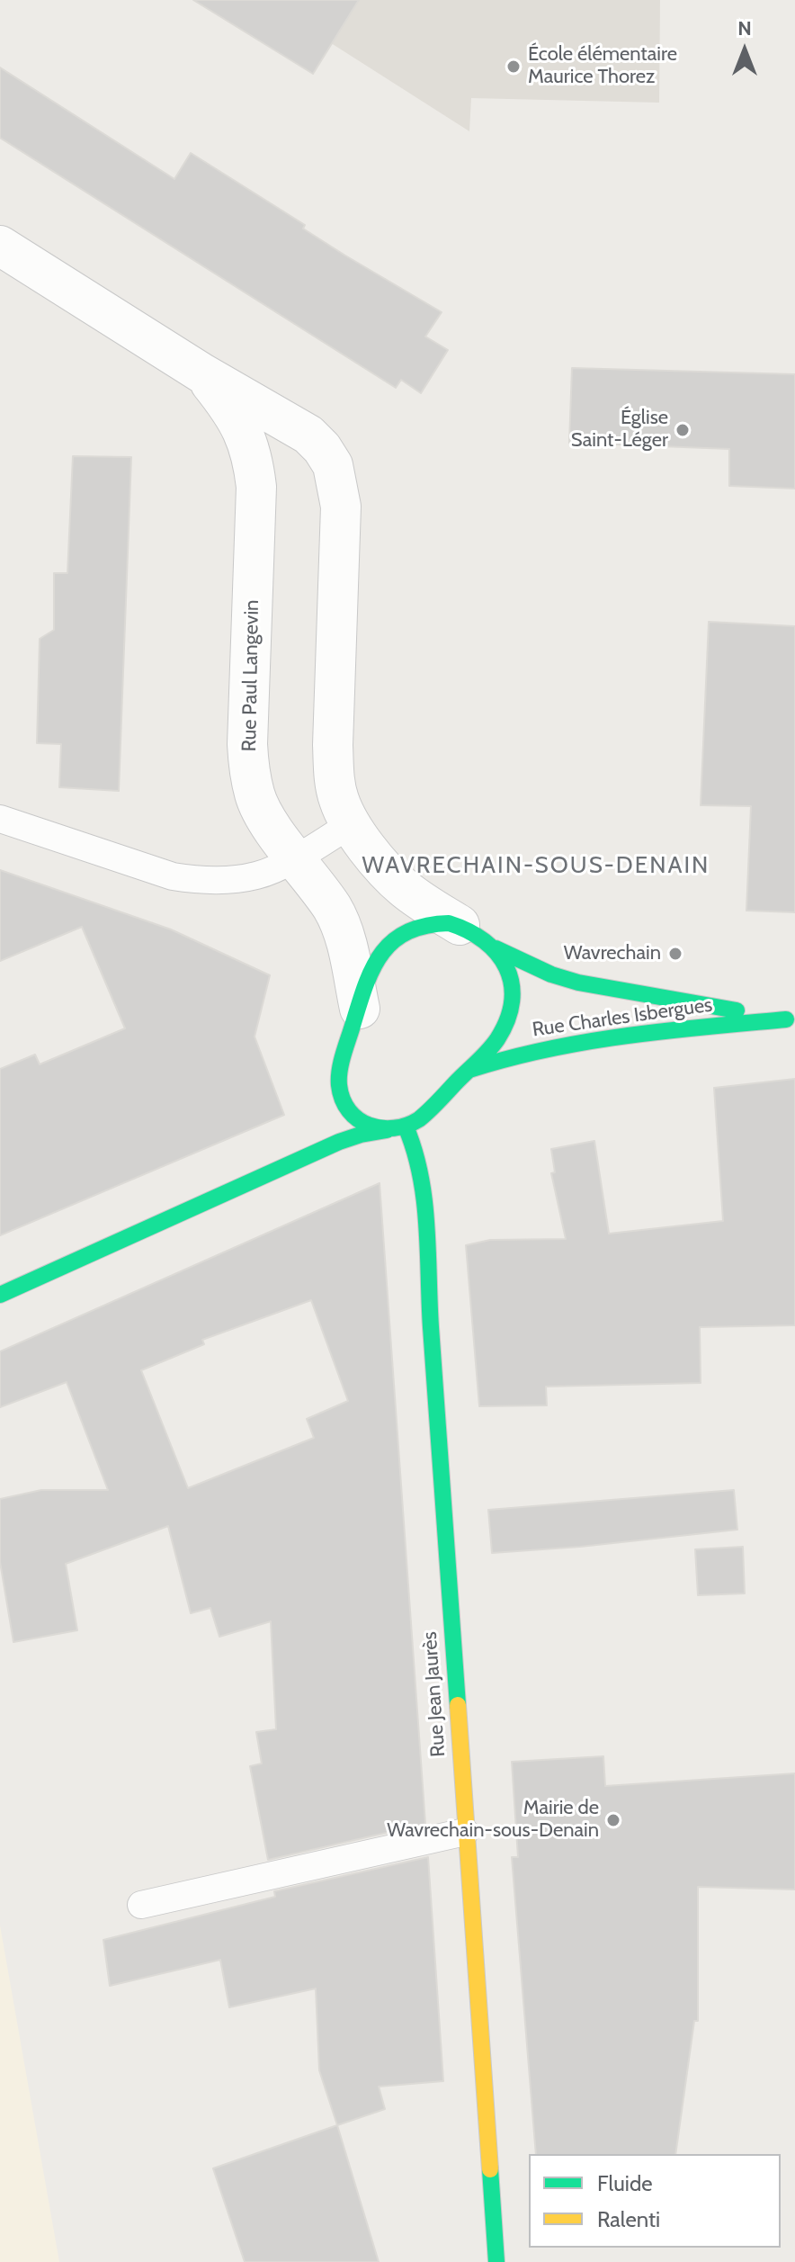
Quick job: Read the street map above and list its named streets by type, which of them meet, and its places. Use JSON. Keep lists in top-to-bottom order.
{
  "streets": {
    "main road": ["Rue Charles Isbergues", "Rue Jean Jaurès"],
    "street": ["Rue Paul Langevin"]
  },
  "crossings": [
    ["Rue Paul Langevin", "Rue Charles Isbergues"],
    ["Rue Paul Langevin", "Rue Jean Jaurès"],
    ["Rue Charles Isbergues", "Rue Jean Jaurès"]
  ],
  "districts": ["WAVRECHAIN-SOUS-DENAIN"],
  "places": [
    "École élémentaire Maurice Thorez",
    "Église Saint-Léger",
    "Wavrechain",
    "Mairie de Wavrechain-sous-Denain"
  ],
  "legend": ["Fluide", "Ralenti"],
  "north": "top"
}
